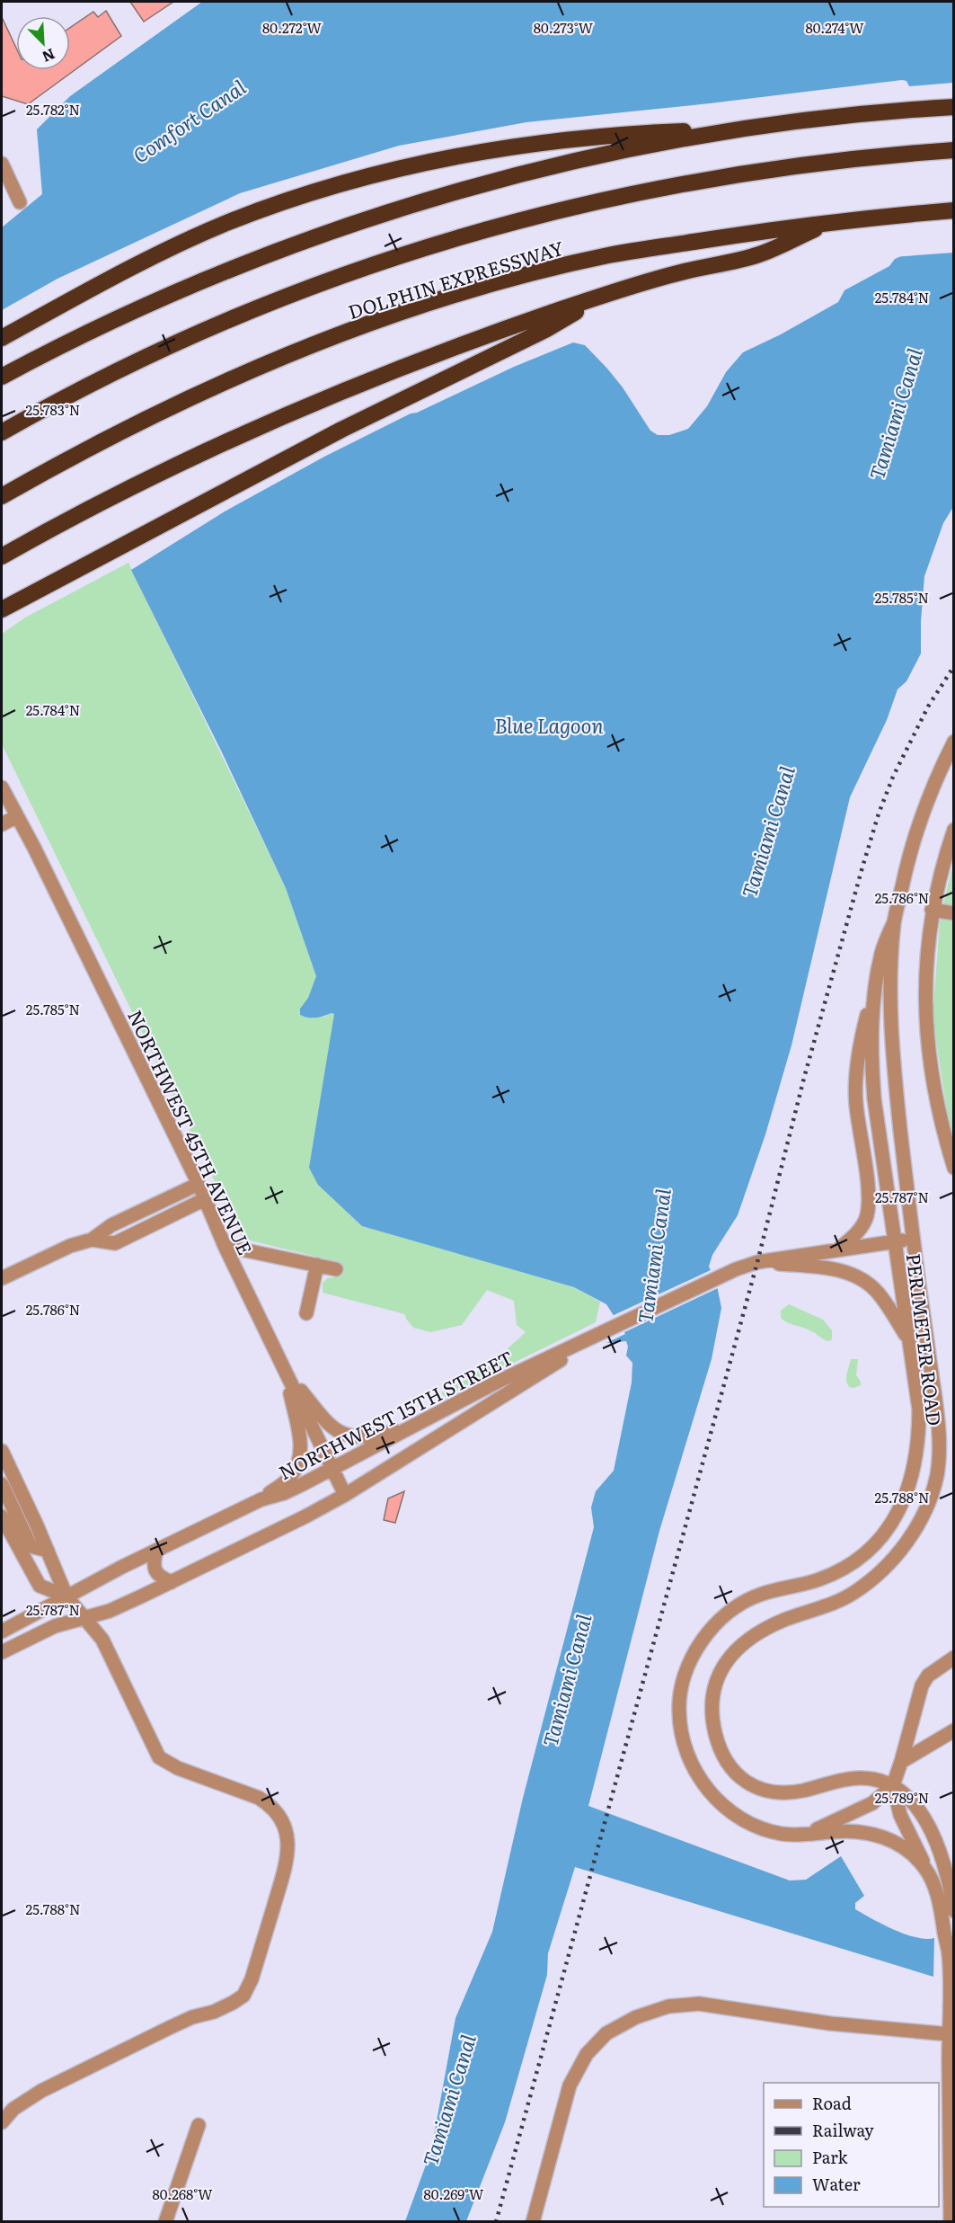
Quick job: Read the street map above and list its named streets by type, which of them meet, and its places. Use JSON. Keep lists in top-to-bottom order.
{
  "streets": {
    "highway": ["DOLPHIN EXPRESSWAY"],
    "street": ["NORTHWEST 45TH AVENUE", "PERIMETER ROAD", "NORTHWEST 15TH STREET"]
  },
  "crossings": [
    ["NORTHWEST 45TH AVENUE", "NORTHWEST 15TH STREET"],
    ["PERIMETER ROAD", "NORTHWEST 15TH STREET"]
  ],
  "water": ["Comfort Canal", "Tamiami Canal", "Blue Lagoon"],
  "legend": [
    "Road",
    "Railway",
    "Park",
    "Water"
  ],
  "north": "bottom right",
  "coordinates": [
    "80.272°W",
    "80.273°W",
    "80.274°W",
    "25.782°N",
    "25.784°N",
    "25.783°N",
    "25.785°N",
    "25.786°N",
    "25.787°N",
    "25.788°N",
    "25.789°N",
    "80.268°W",
    "80.269°W"
  ]
}
